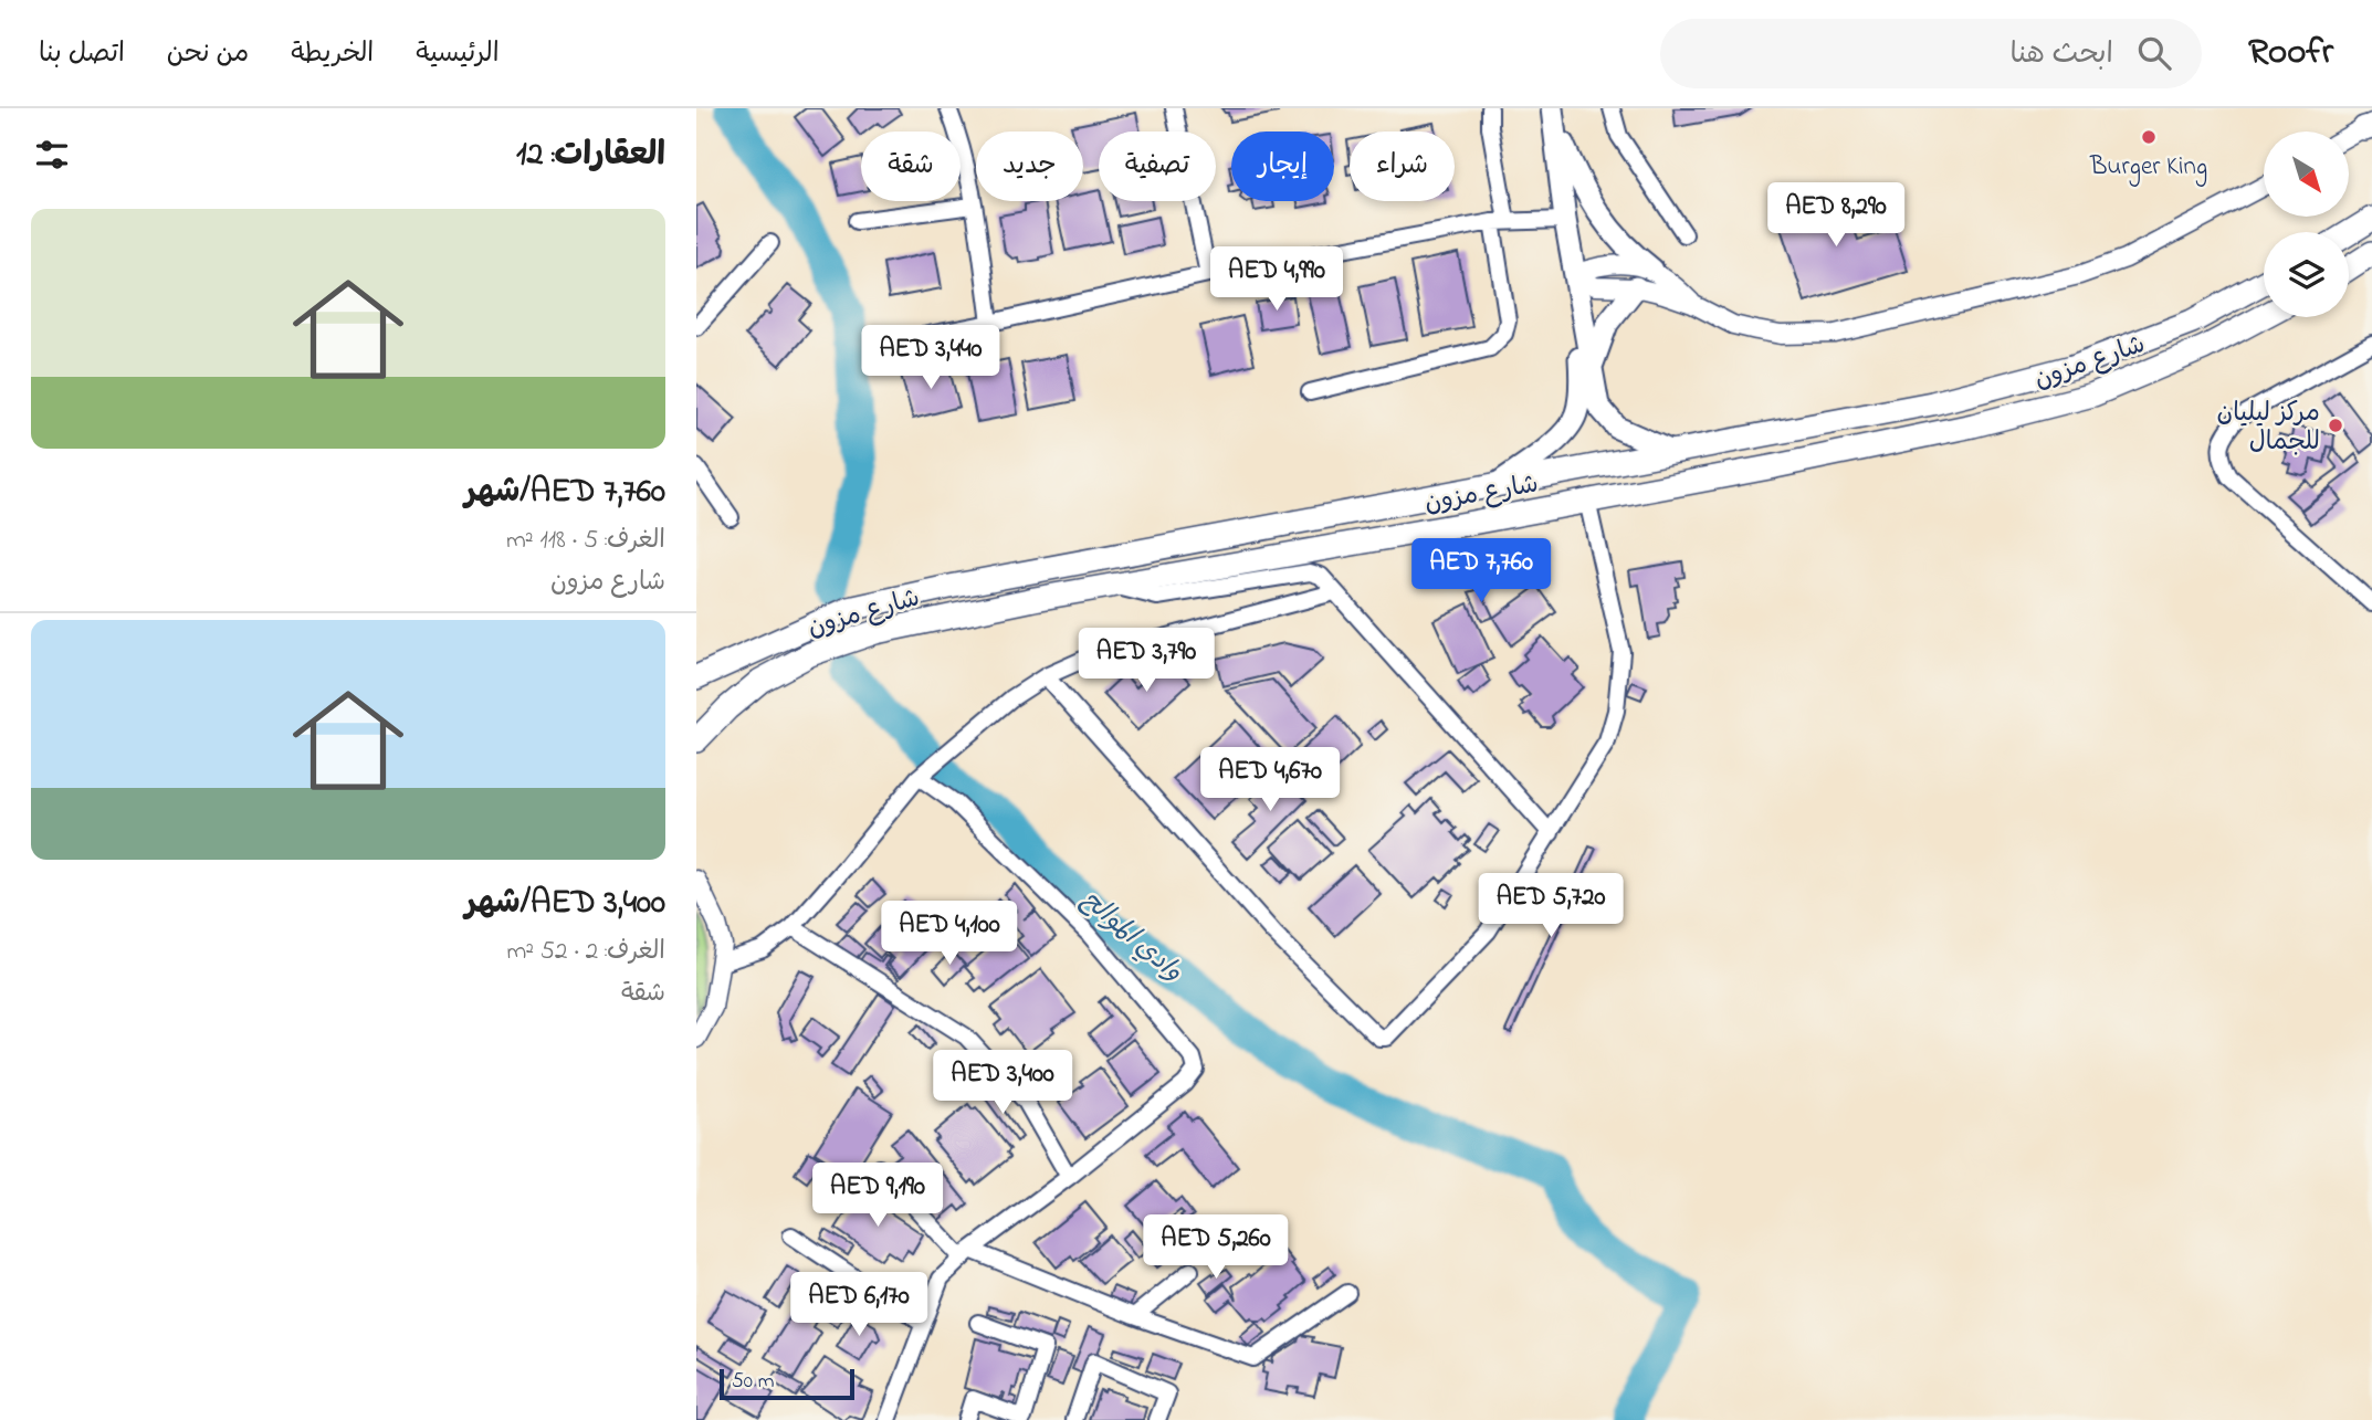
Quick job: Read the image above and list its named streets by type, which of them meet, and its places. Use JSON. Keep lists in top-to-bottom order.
{
  "streets": {
    "main road": ["شارع مزون"]
  },
  "water": ["وادي الموالح"],
  "places": ["Burger King", "مركز ليليان للجمال"],
  "scale_bar": "50 m",
  "north": "bottom right",
  "page": {
    "header": "Roofr",
    "search": "ابحث هنا",
    "nav": [
      "الرئيسية",
      "الخريطة",
      "من نحن",
      "اتصل بنا"
    ],
    "heading": "العقارات: 12",
    "chip": [
      "شراء",
      "إيجار",
      "تصفية",
      "جديد",
      "شقة"
    ],
    "price": [
      "AED 8,290",
      "AED 4,990",
      "AED 3,440",
      "AED 7,760",
      "AED 3,790",
      "AED 4,670",
      "AED 5,720",
      "AED 4,100",
      "AED 3,400",
      "AED 9,190",
      "AED 5,260",
      "AED 6,170"
    ],
    "list": [
      {
        "name": "AED 7,760/شهر",
        "note": "الغرف: 5 · 118 m² · شارع مزون"
      },
      {
        "name": "AED 3,400/شهر",
        "note": "الغرف: 2 · 52 m² · شقة"
      }
    ],
    "scale": "50 m"
  }
}
